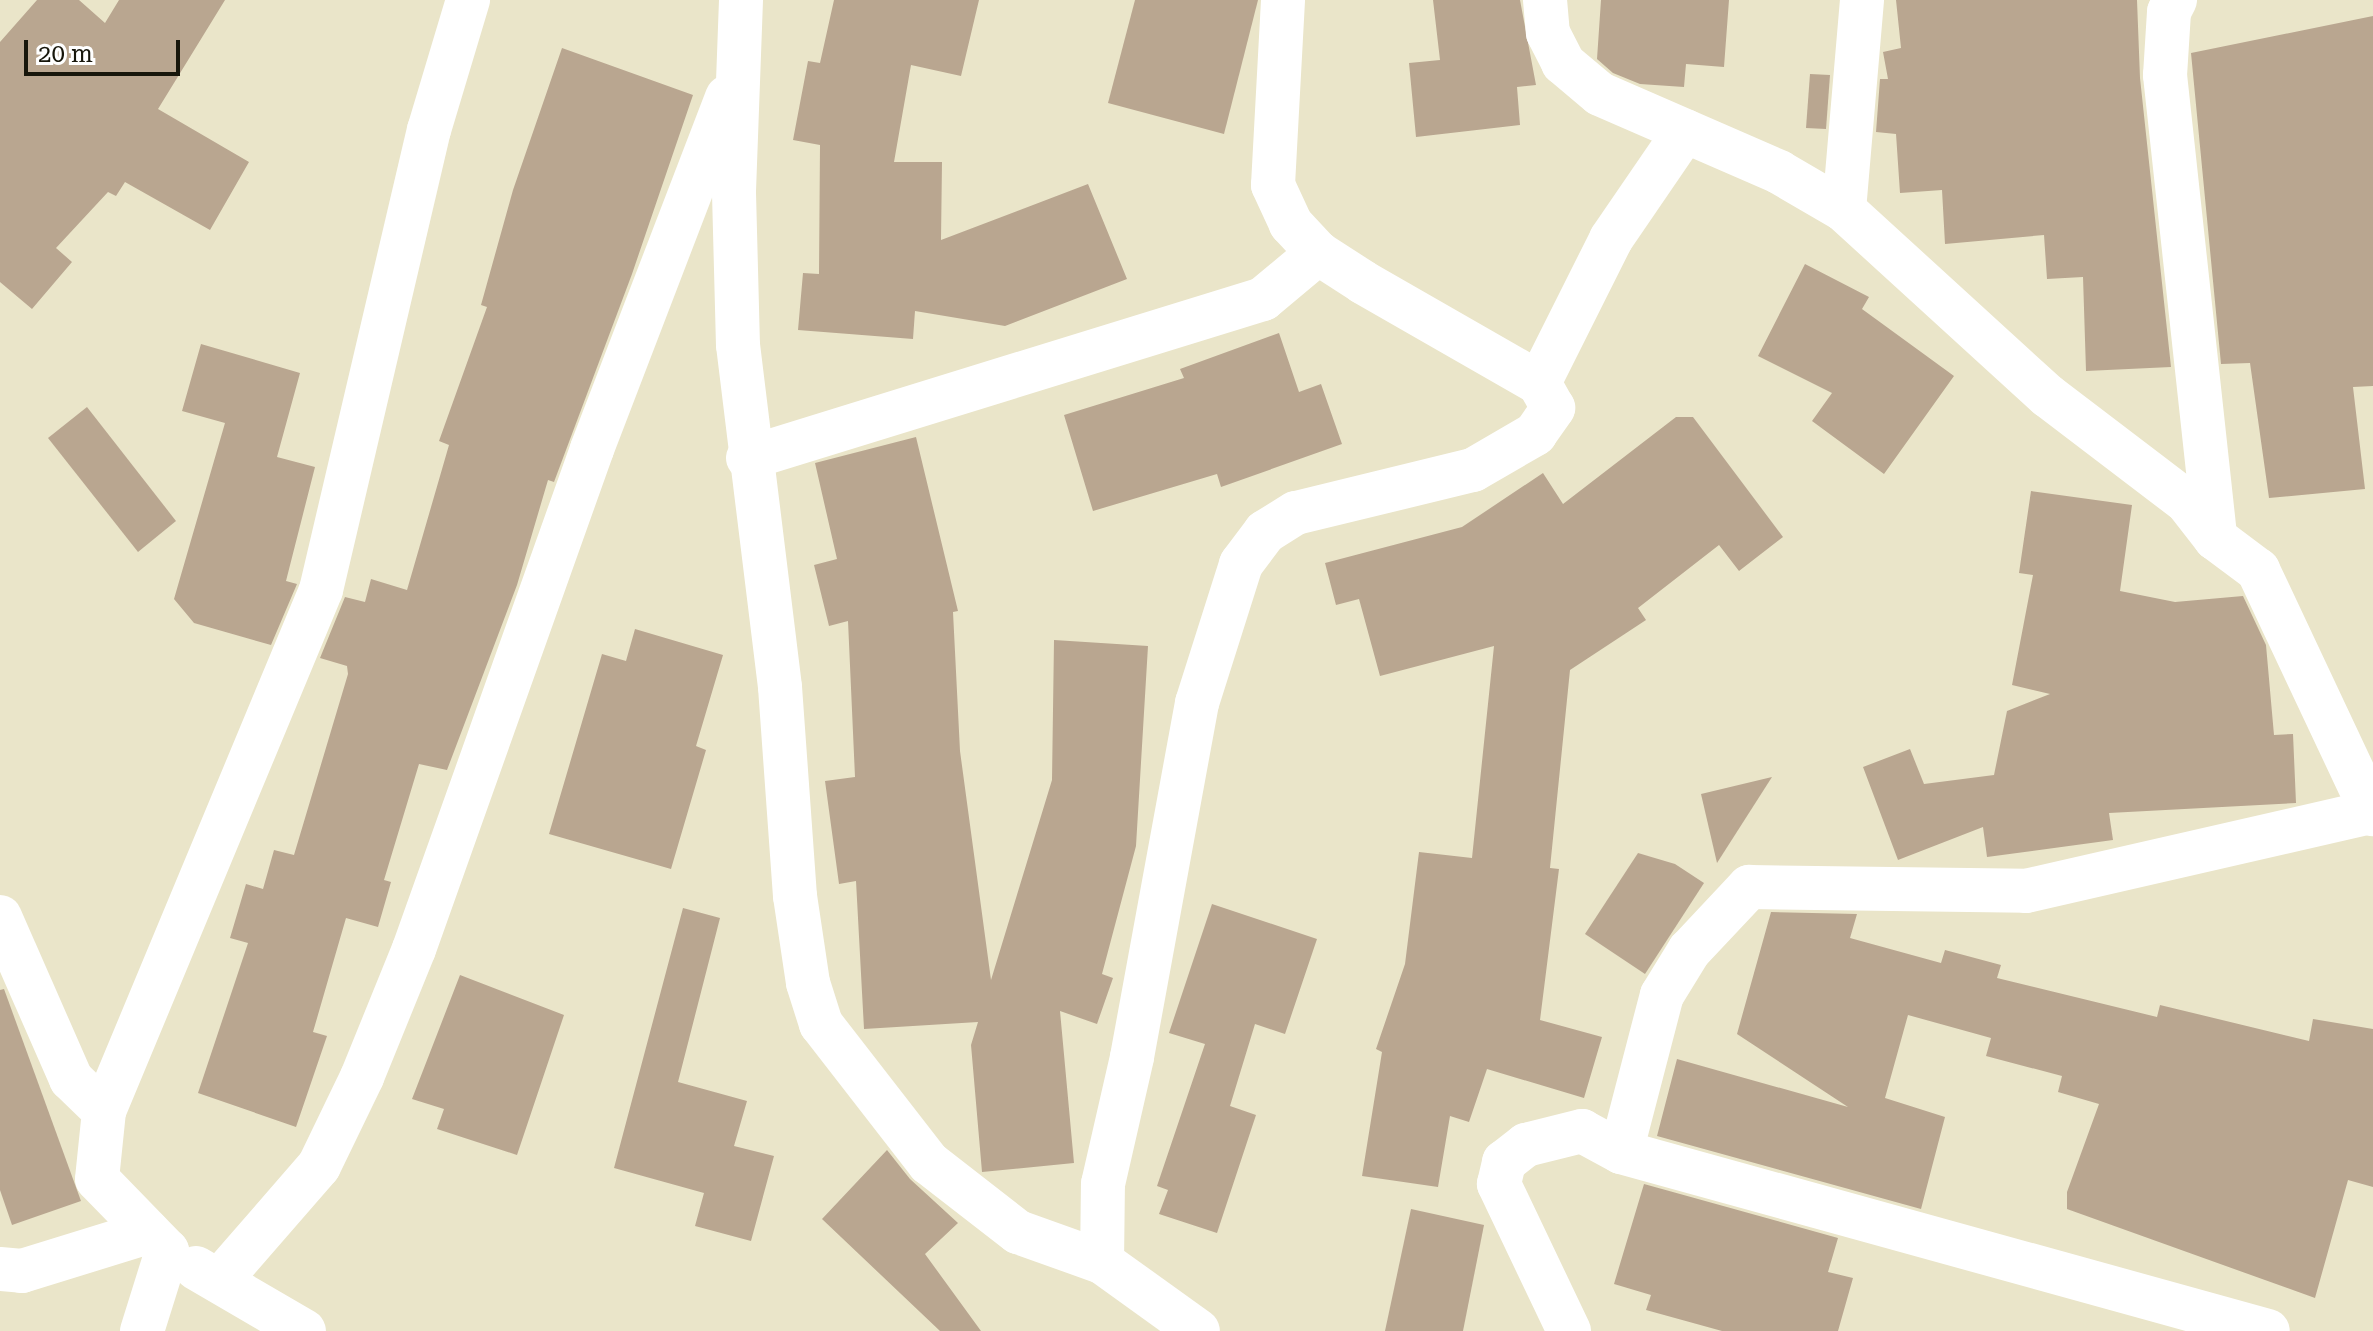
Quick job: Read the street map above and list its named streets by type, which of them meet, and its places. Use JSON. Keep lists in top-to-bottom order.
{
  "scale_bar": "20 m"
}
